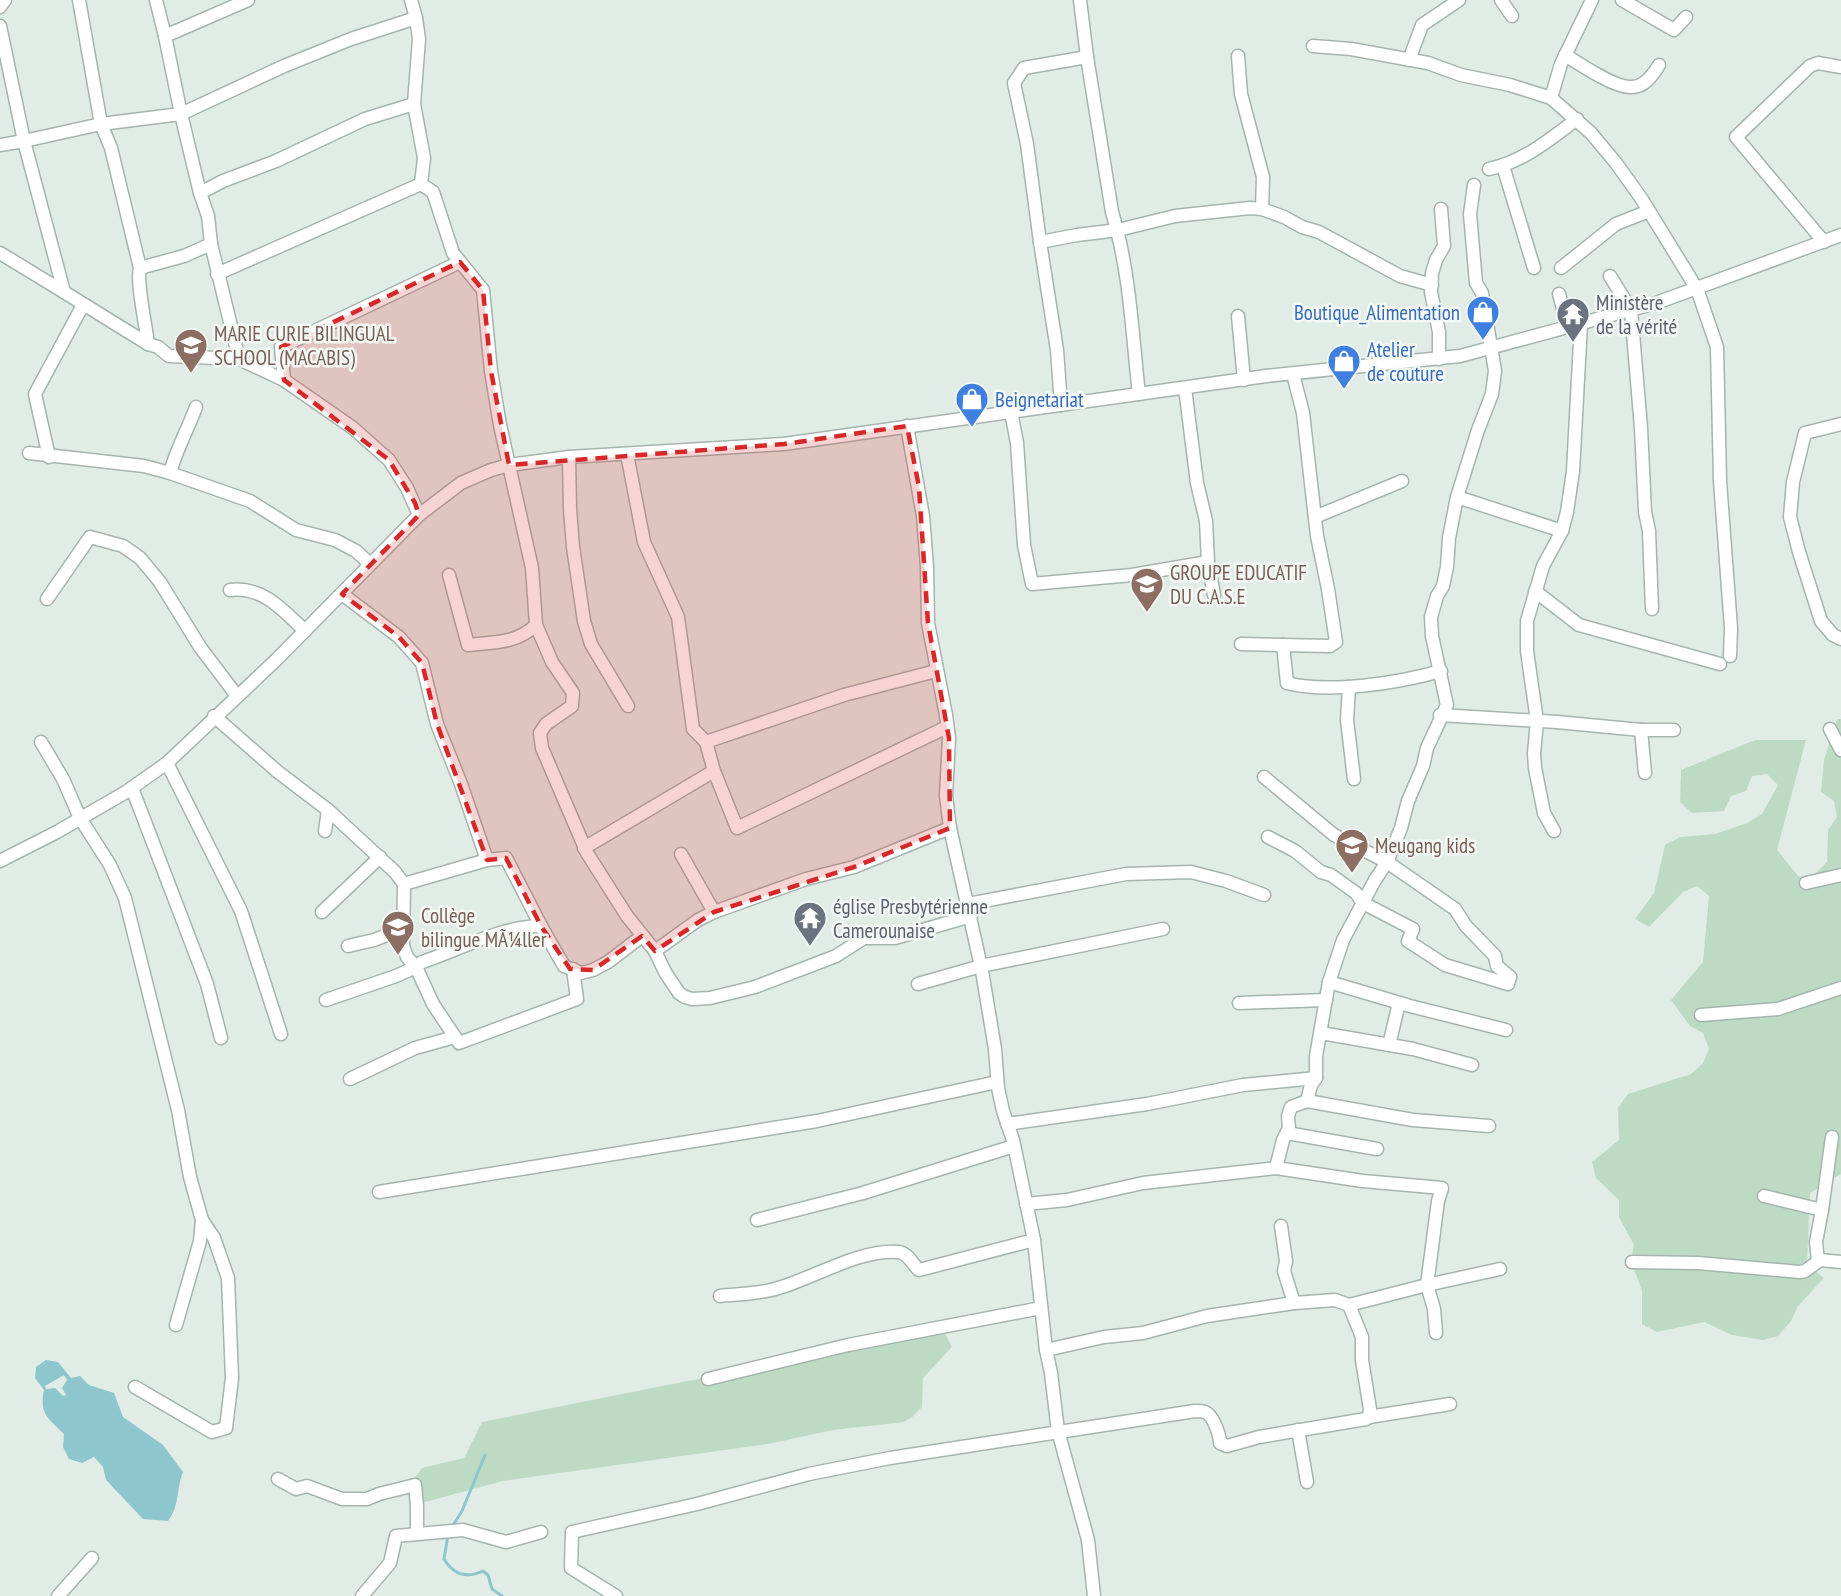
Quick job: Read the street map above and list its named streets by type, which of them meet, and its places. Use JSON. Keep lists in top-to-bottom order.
{
  "places": {
    "shop": ["Boutique_Alimentation", "Atelier de couture", "Beignetariat"],
    "temple": ["Ministère de la vérité", "église Presbytérienne Camerounaise"],
    "school or university": [
      "MARIE CURIE BILINGUAL SCHOOL (MACABIS)",
      "GROUPE EDUCATIF DU C.A.S.E",
      "Meugang kids",
      "Collège bilingue MÃ¼ller"
    ]
  }
}
